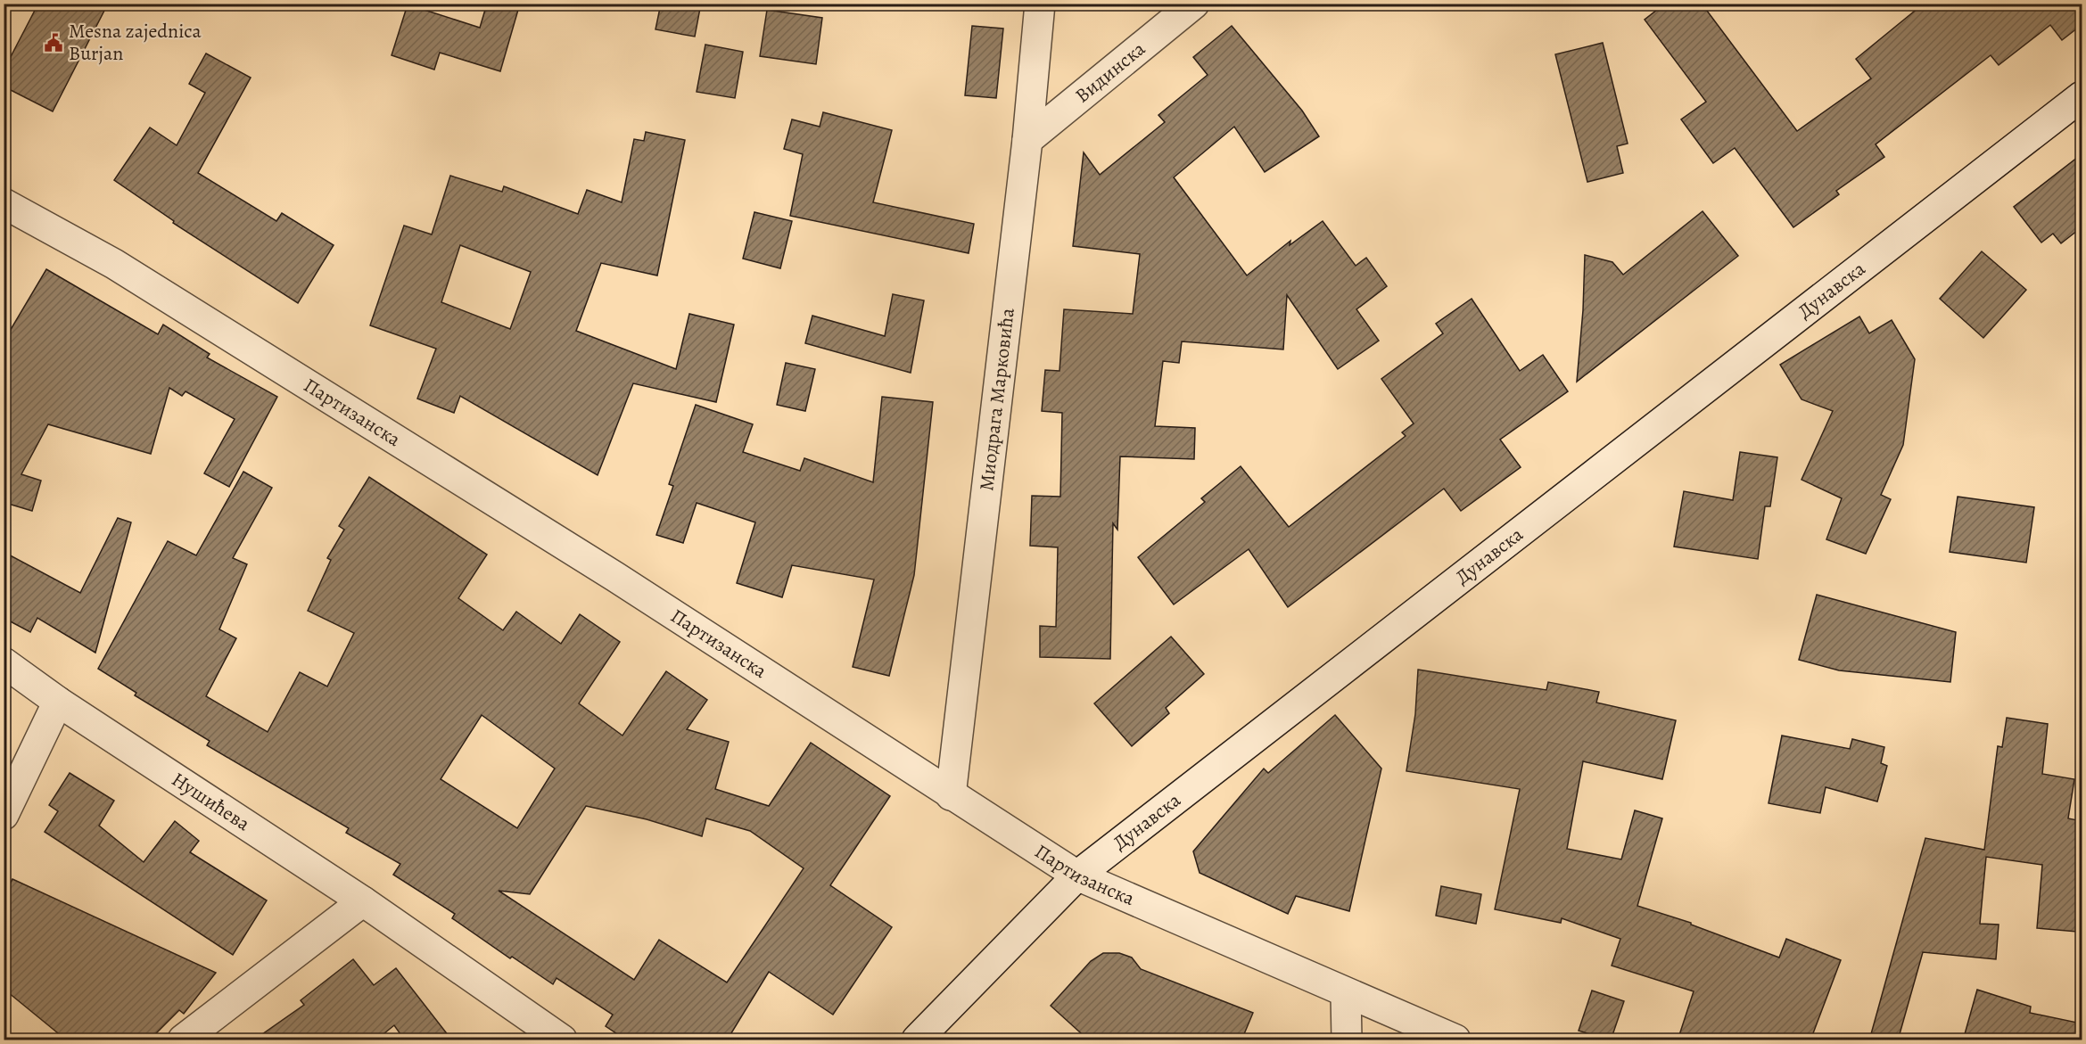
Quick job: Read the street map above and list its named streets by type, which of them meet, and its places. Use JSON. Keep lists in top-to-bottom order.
{
  "streets": {
    "street": [
      "Видинска",
      "Дунавска",
      "Миодрага Марковића",
      "Партизанска",
      "Нушићева"
    ]
  },
  "crossings": [
    ["Видинска", "Миодрага Марковића"],
    ["Дунавска", "Партизанска"],
    ["Миодрага Марковића", "Партизанска"]
  ],
  "places": {
    "public building": ["Mesna zajednica Burjan"]
  }
}
